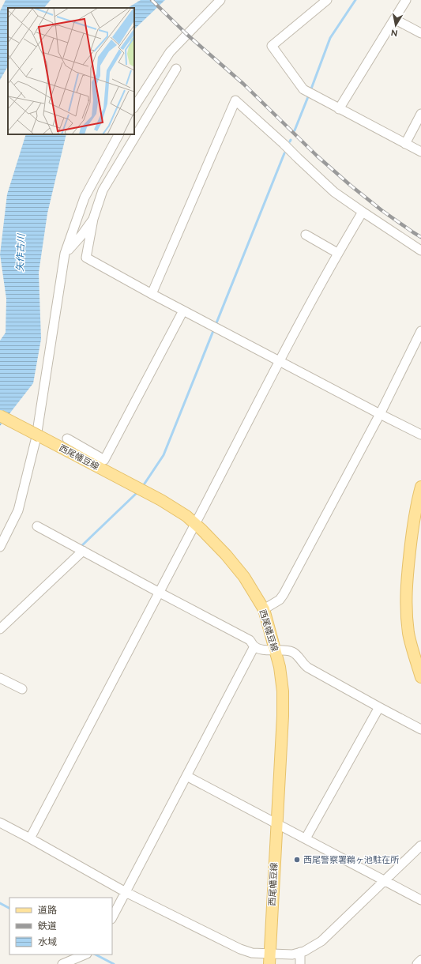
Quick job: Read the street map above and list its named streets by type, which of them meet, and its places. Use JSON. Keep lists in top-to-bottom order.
{
  "streets": {
    "main road": ["西尾幡豆線"]
  },
  "water": ["矢作古川"],
  "places": ["西尾警察署鵜ヶ池駐在所"],
  "legend": ["道路", "鉄道", "水域"],
  "north": "bottom"
}
